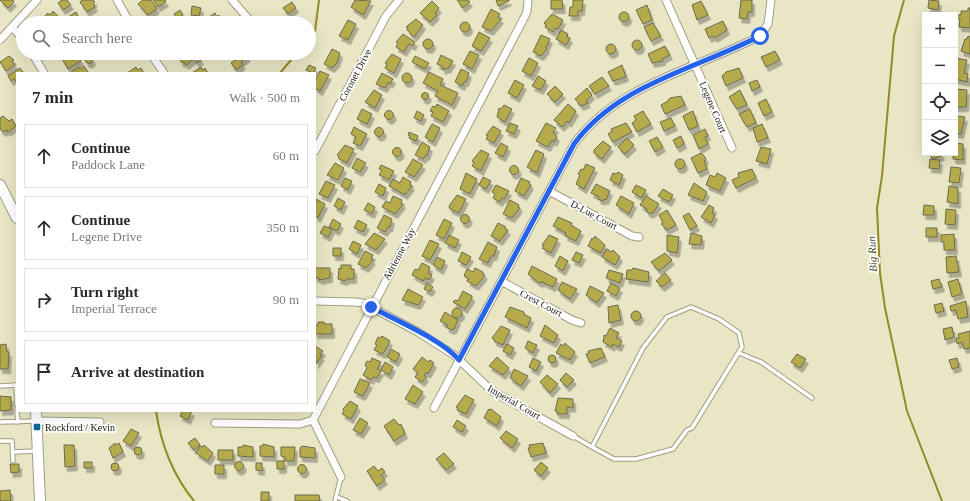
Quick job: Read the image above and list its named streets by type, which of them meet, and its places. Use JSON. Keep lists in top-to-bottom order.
{
  "streets": {
    "street": [
      "Coronet Drive",
      "Legene Court",
      "D-Lue Court",
      "Adrienne Way",
      "Crest Court",
      "Imperial Court"
    ]
  },
  "crossings": [
    ["Adrienne Way", "Imperial Court"]
  ],
  "water": ["Big Run"],
  "places": {
    "transit": ["Rockford / Kevin"]
  },
  "page": {
    "map_buttons": ["+", "−"],
    "search": "Search here",
    "heading": ["7 min", "Walk · 500 m"],
    "list": [
      ["Continue", "Paddock Lane", "60 m"],
      ["Continue", "Legene Drive", "350 m"],
      ["Turn right", "Imperial Terrace", "90 m"],
      "Arrive at destination"
    ]
  }
}
